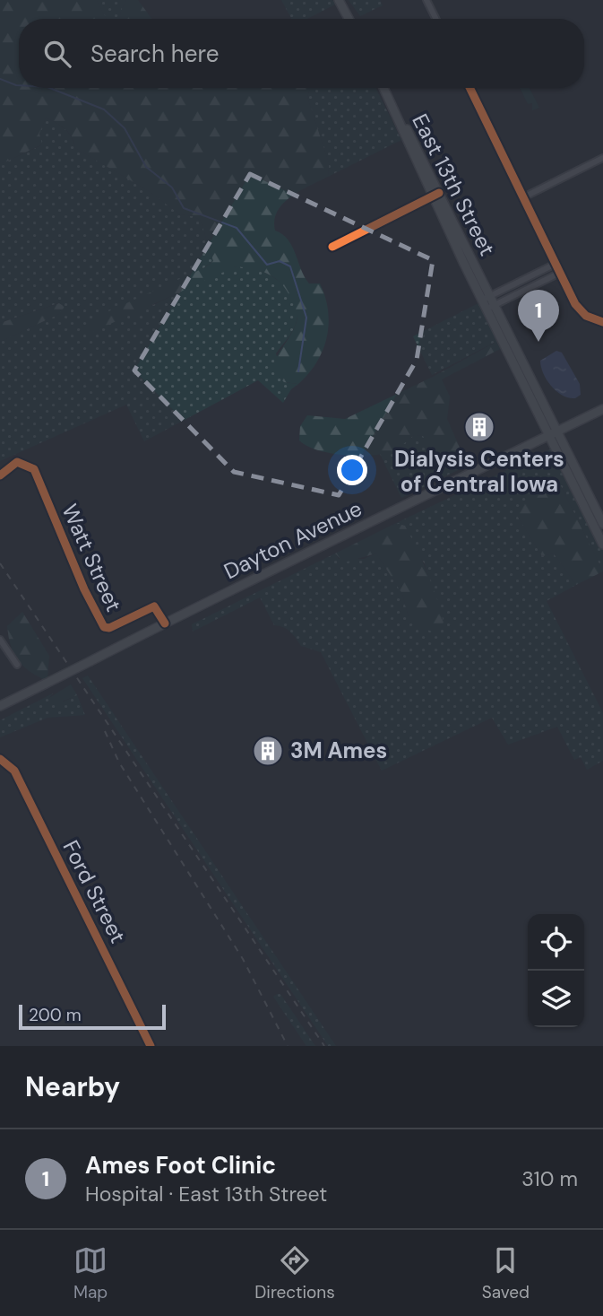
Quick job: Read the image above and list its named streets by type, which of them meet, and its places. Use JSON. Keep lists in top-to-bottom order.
{
  "streets": {
    "main road": ["East 13th Street", "Dayton Avenue"],
    "street": ["Watt Street", "Ford Street"]
  },
  "crossings": [
    ["East 13th Street", "Dayton Avenue"],
    ["Dayton Avenue", "Watt Street"]
  ],
  "places": {
    "building": ["Dialysis Centers of Central Iowa", "3M Ames"]
  },
  "scale_bar": "200 m",
  "page": {
    "search": "Search here",
    "pins": "1",
    "scale": "200 m",
    "heading": "Nearby",
    "list": [
      {
        "mark": "1",
        "name": "Ames Foot Clinic",
        "note": "Hospital · East 13th Street",
        "value": "310 m"
      }
    ],
    "nav": ["Map", "Directions", "Saved"]
  }
}
